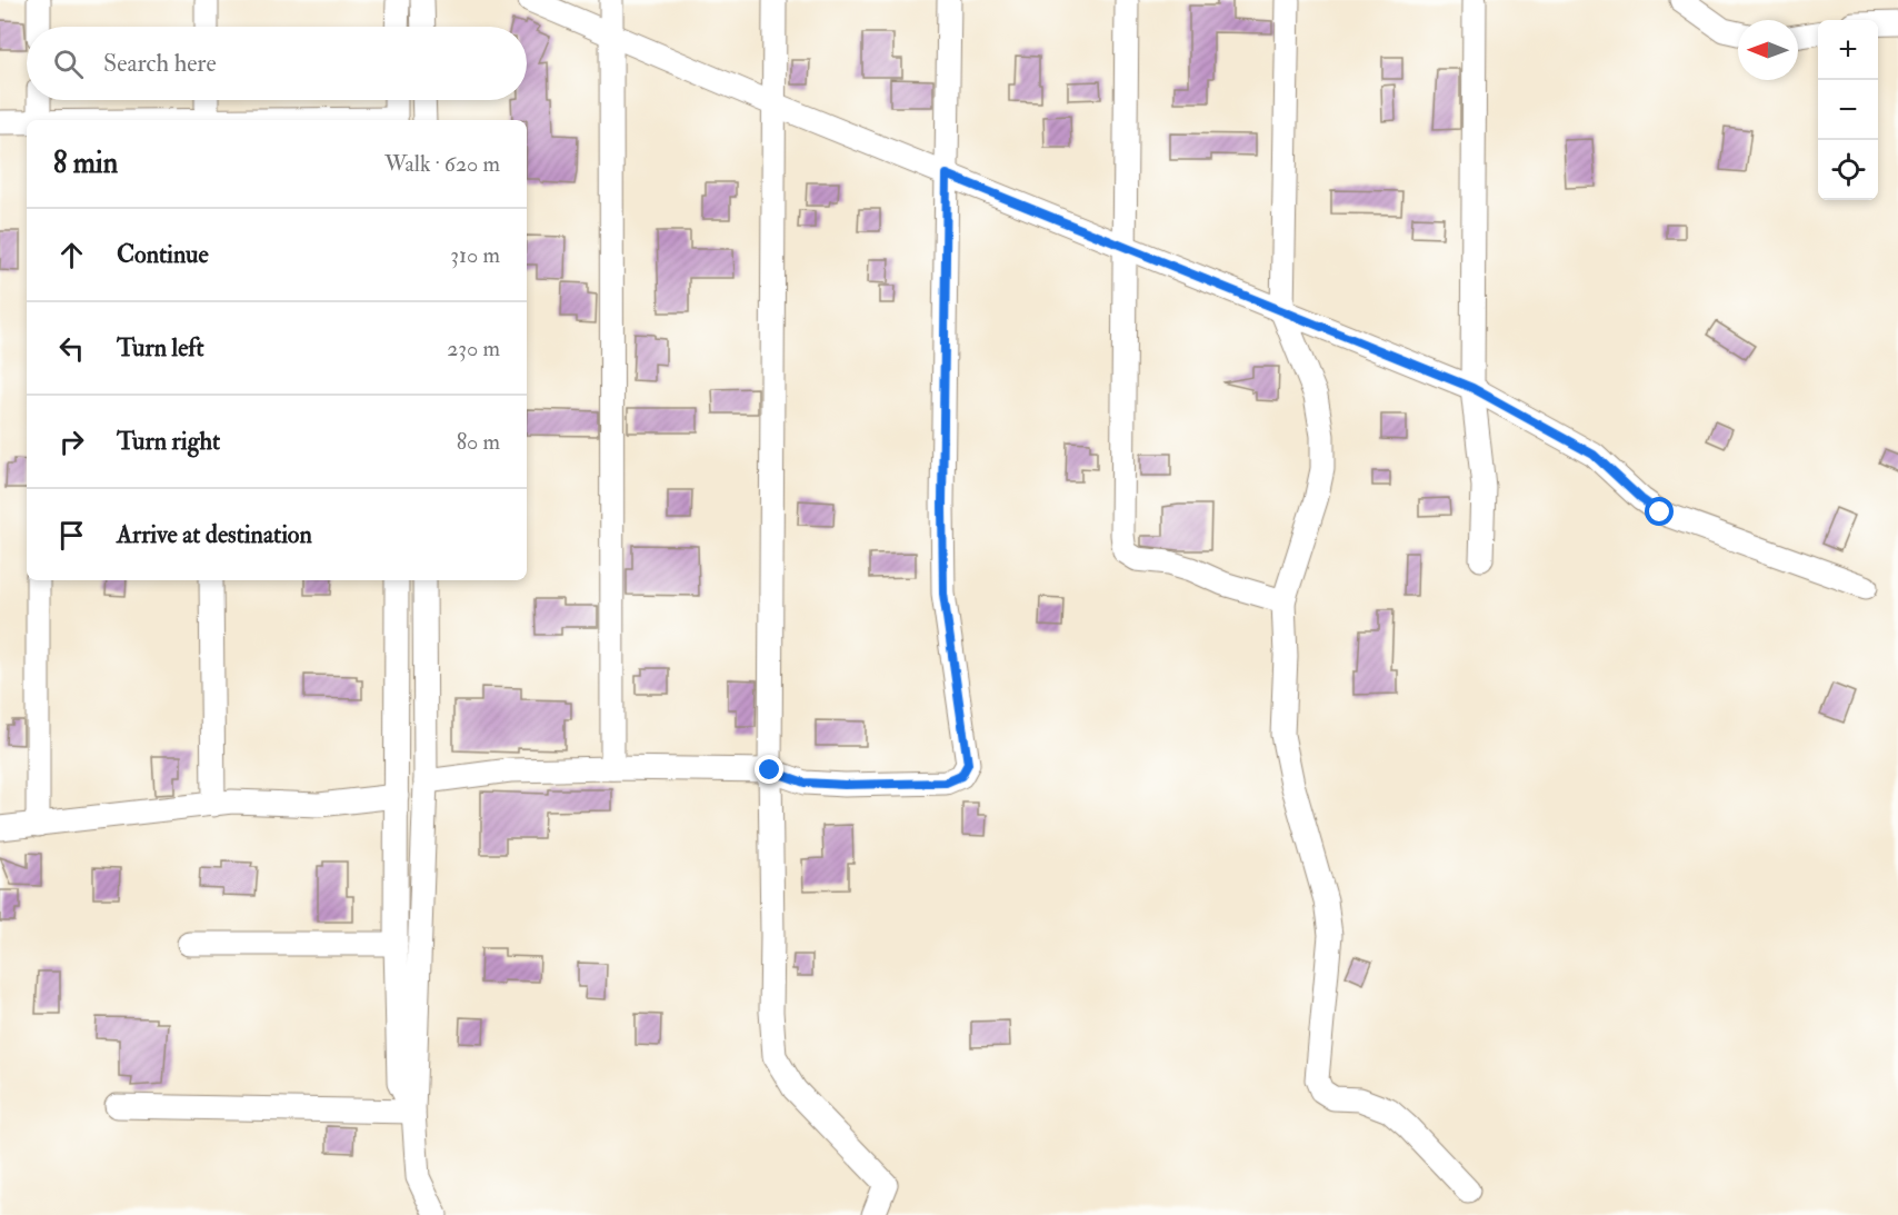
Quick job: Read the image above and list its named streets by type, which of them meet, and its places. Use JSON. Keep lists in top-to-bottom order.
{
  "north": "left",
  "page": {
    "map_buttons": ["+", "−"],
    "search": "Search here",
    "heading": ["8 min", "Walk · 620 m"],
    "list": [
      ["Continue", "310 m"],
      ["Turn left", "230 m"],
      ["Turn right", "80 m"],
      "Arrive at destination"
    ]
  }
}
